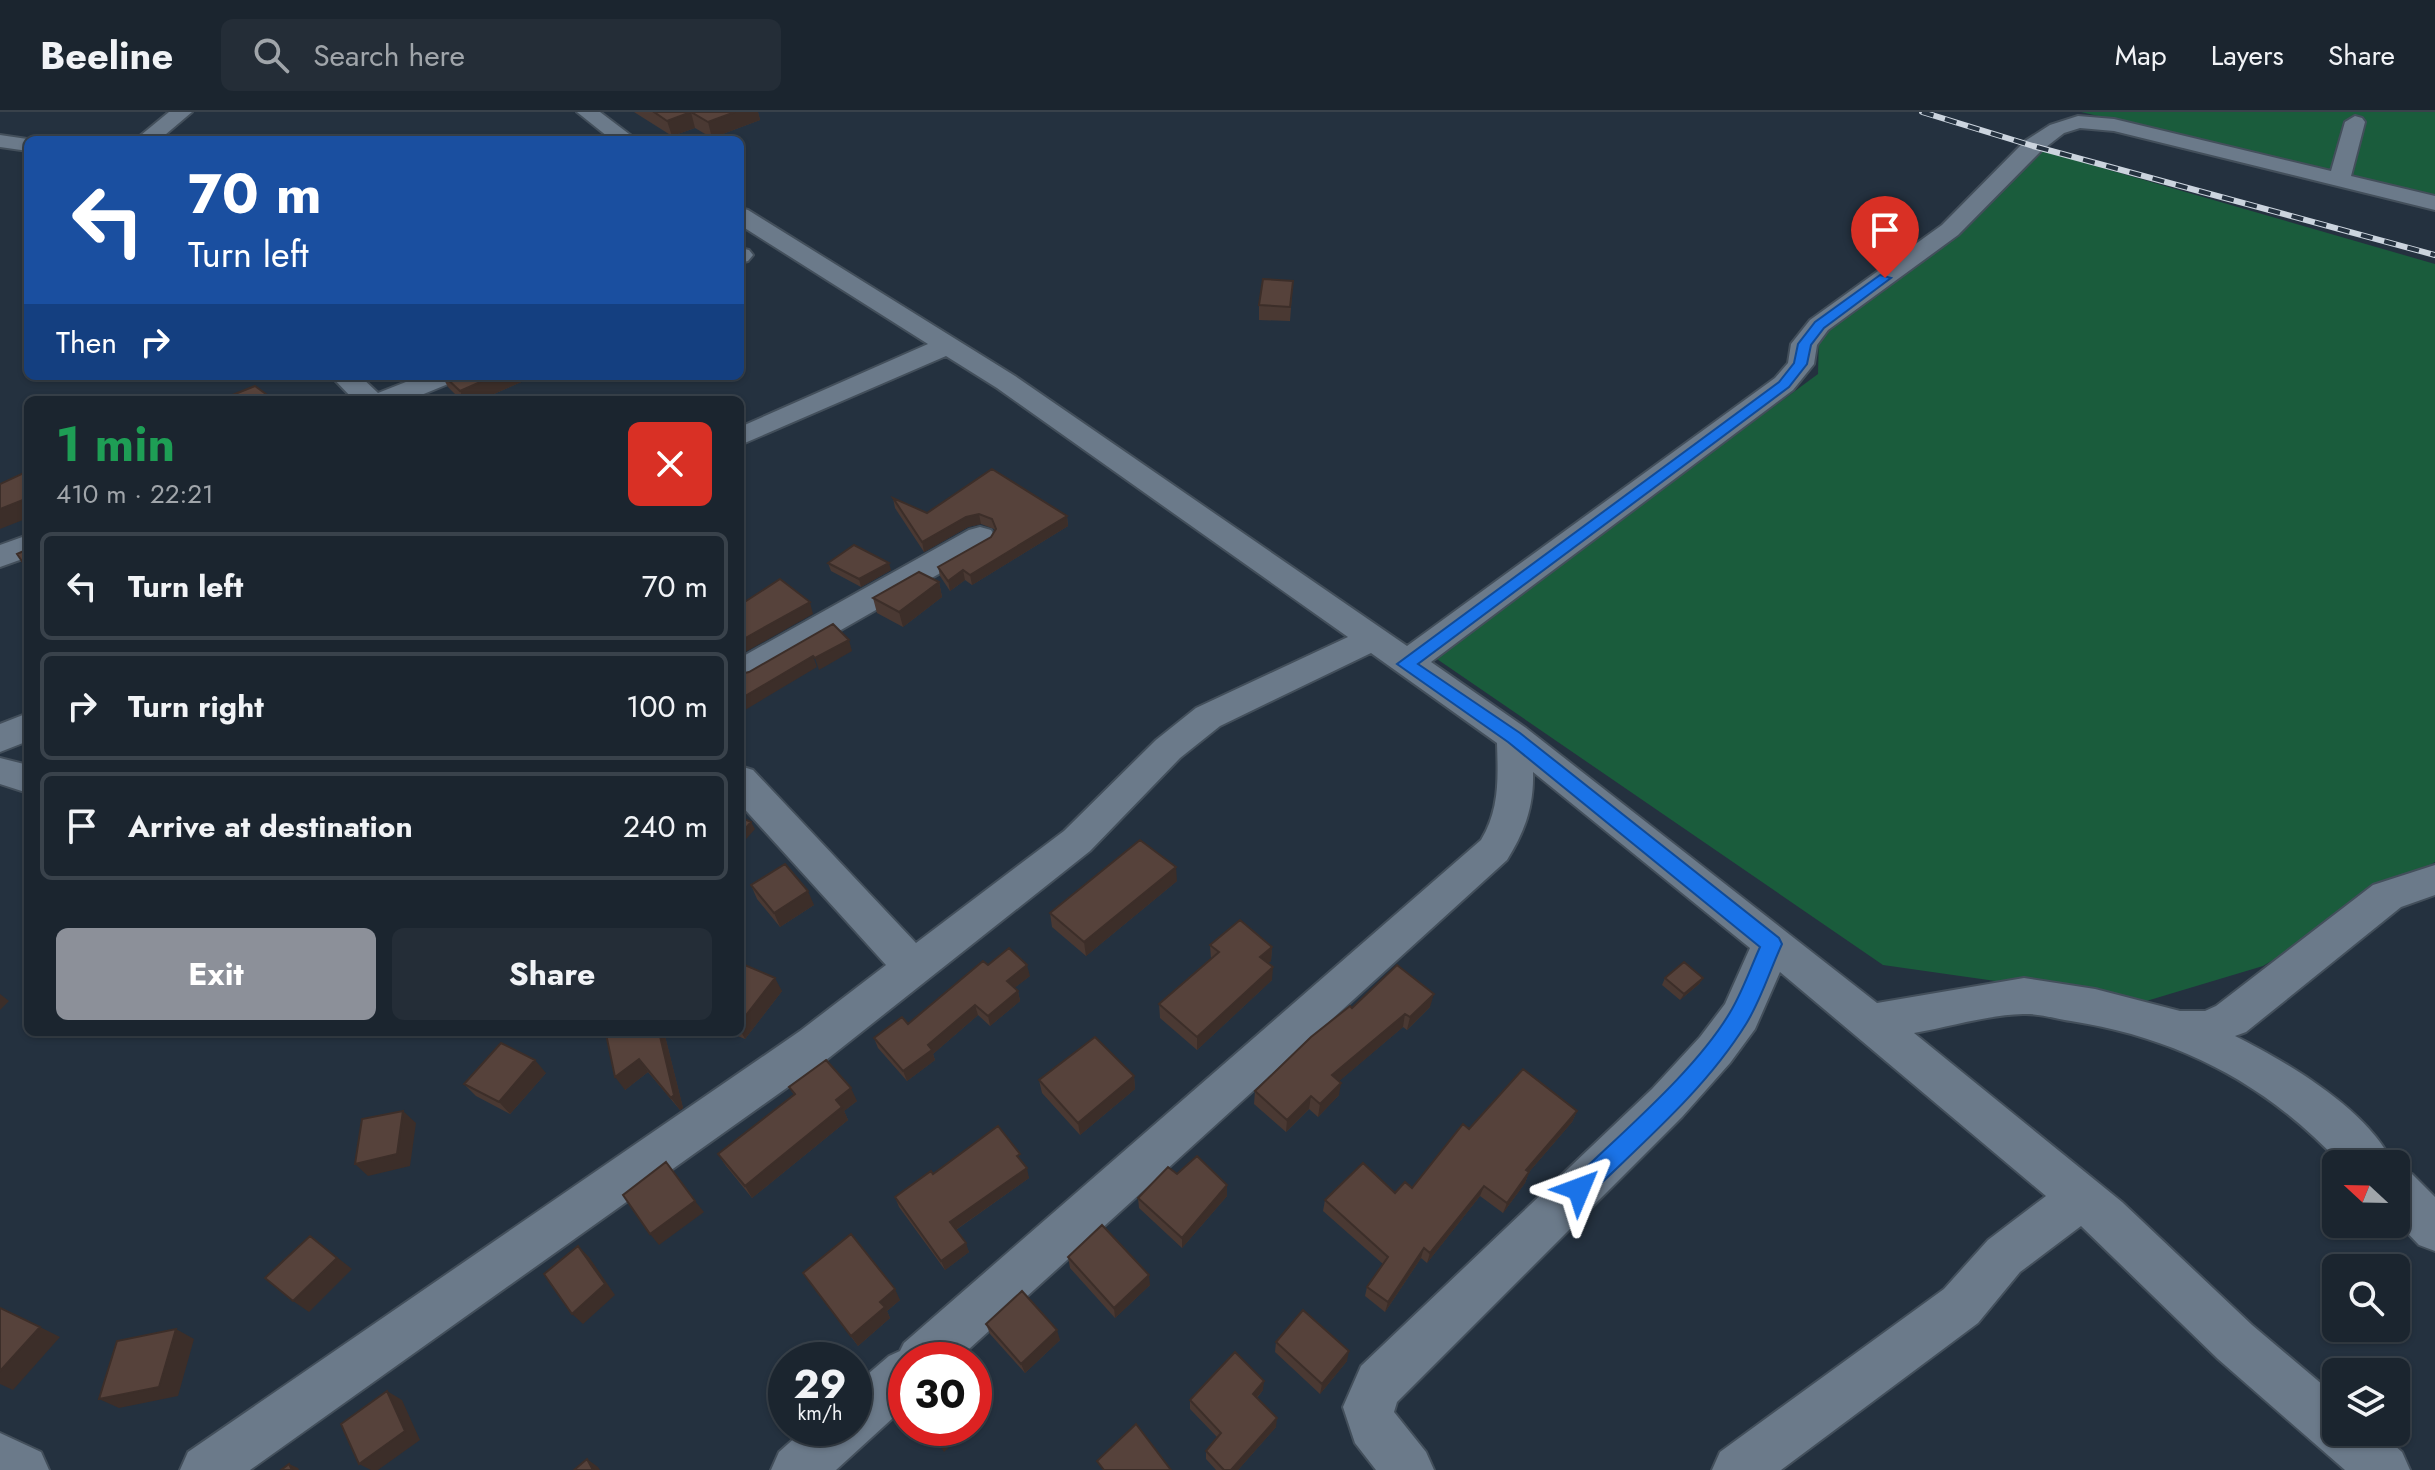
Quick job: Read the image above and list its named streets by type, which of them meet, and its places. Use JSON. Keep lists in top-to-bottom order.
{
  "north": "left",
  "page": {
    "header": "Beeline",
    "search": "Search here",
    "nav": ["Map", "Layers", "Share"],
    "turn": ["70 m", "Turn left"],
    "then": "Then",
    "heading": ["1 min", "410 m · 22:21"],
    "list": [
      {
        "name": "Turn left",
        "value": "70 m"
      },
      {
        "name": "Turn right",
        "value": "100 m"
      },
      {
        "name": "Arrive at destination",
        "value": "240 m"
      }
    ],
    "buttons": ["Exit", "Share"],
    "speed": "29 km/h",
    "limit": "30"
  }
}
